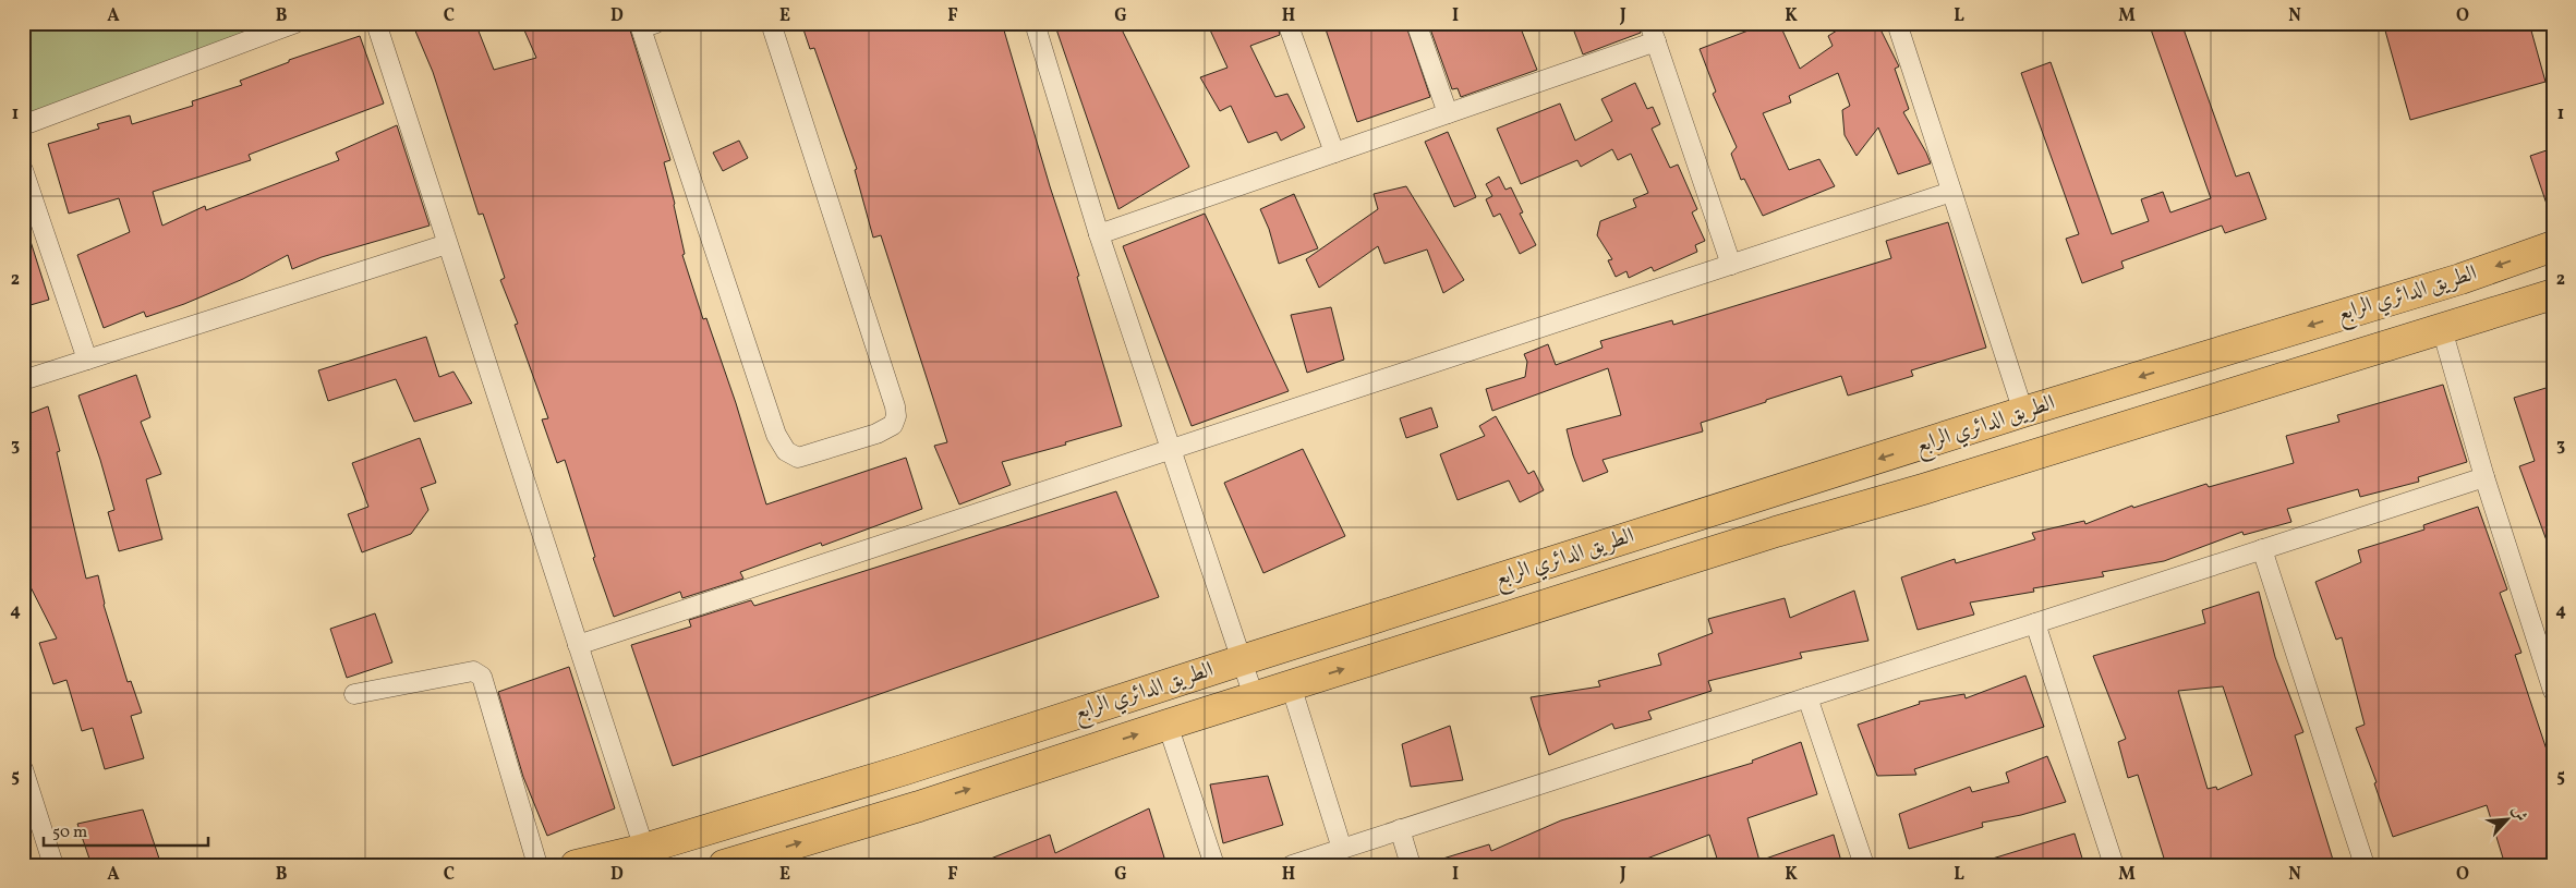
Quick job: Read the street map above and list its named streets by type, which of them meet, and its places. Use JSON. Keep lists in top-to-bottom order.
{
  "streets": {
    "main road": ["الطريق الدائري الرابع"]
  },
  "scale_bar": "50 m",
  "north": "top right",
  "grid": {
    "columns": [
      "A",
      "B",
      "C",
      "D",
      "E",
      "F",
      "G",
      "H",
      "I",
      "J",
      "K",
      "L",
      "M",
      "N",
      "O"
    ],
    "rows": [
      "1",
      "2",
      "3",
      "4",
      "5"
    ]
  }
}
